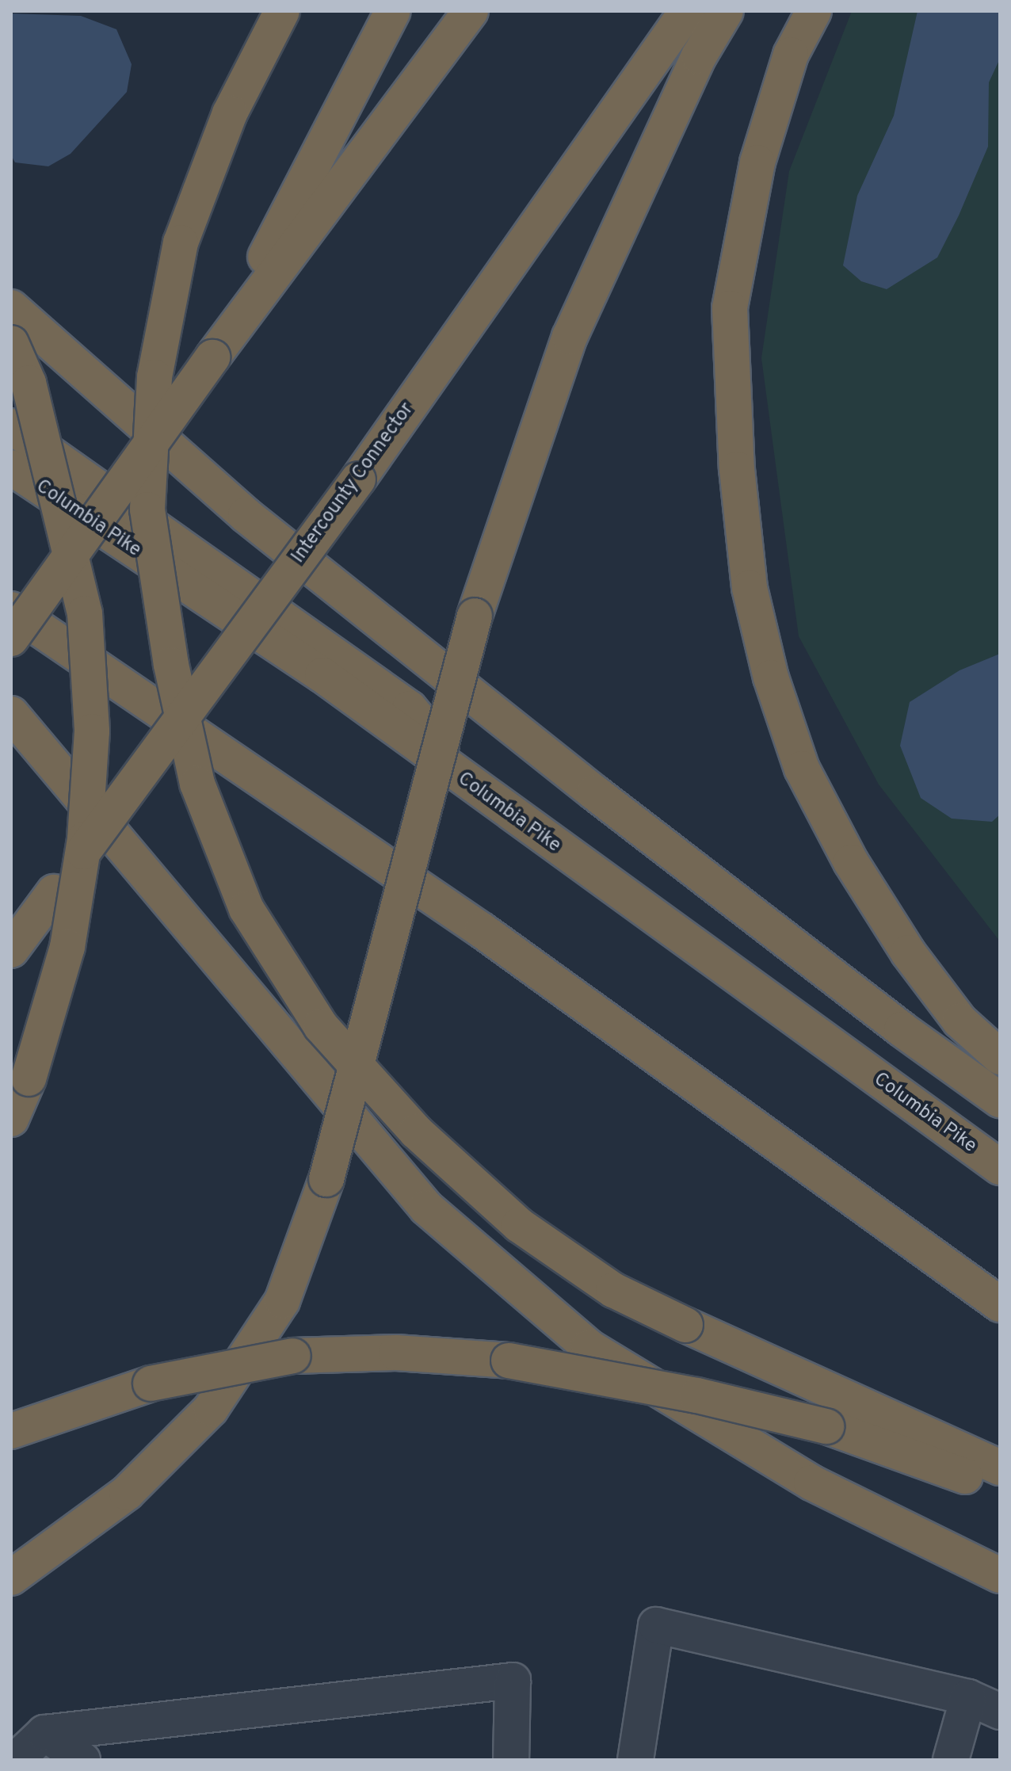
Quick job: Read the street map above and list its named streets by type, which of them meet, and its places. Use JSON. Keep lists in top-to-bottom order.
{
  "streets": {
    "highway": ["Intercounty Connector", "Columbia Pike"]
  }
}
